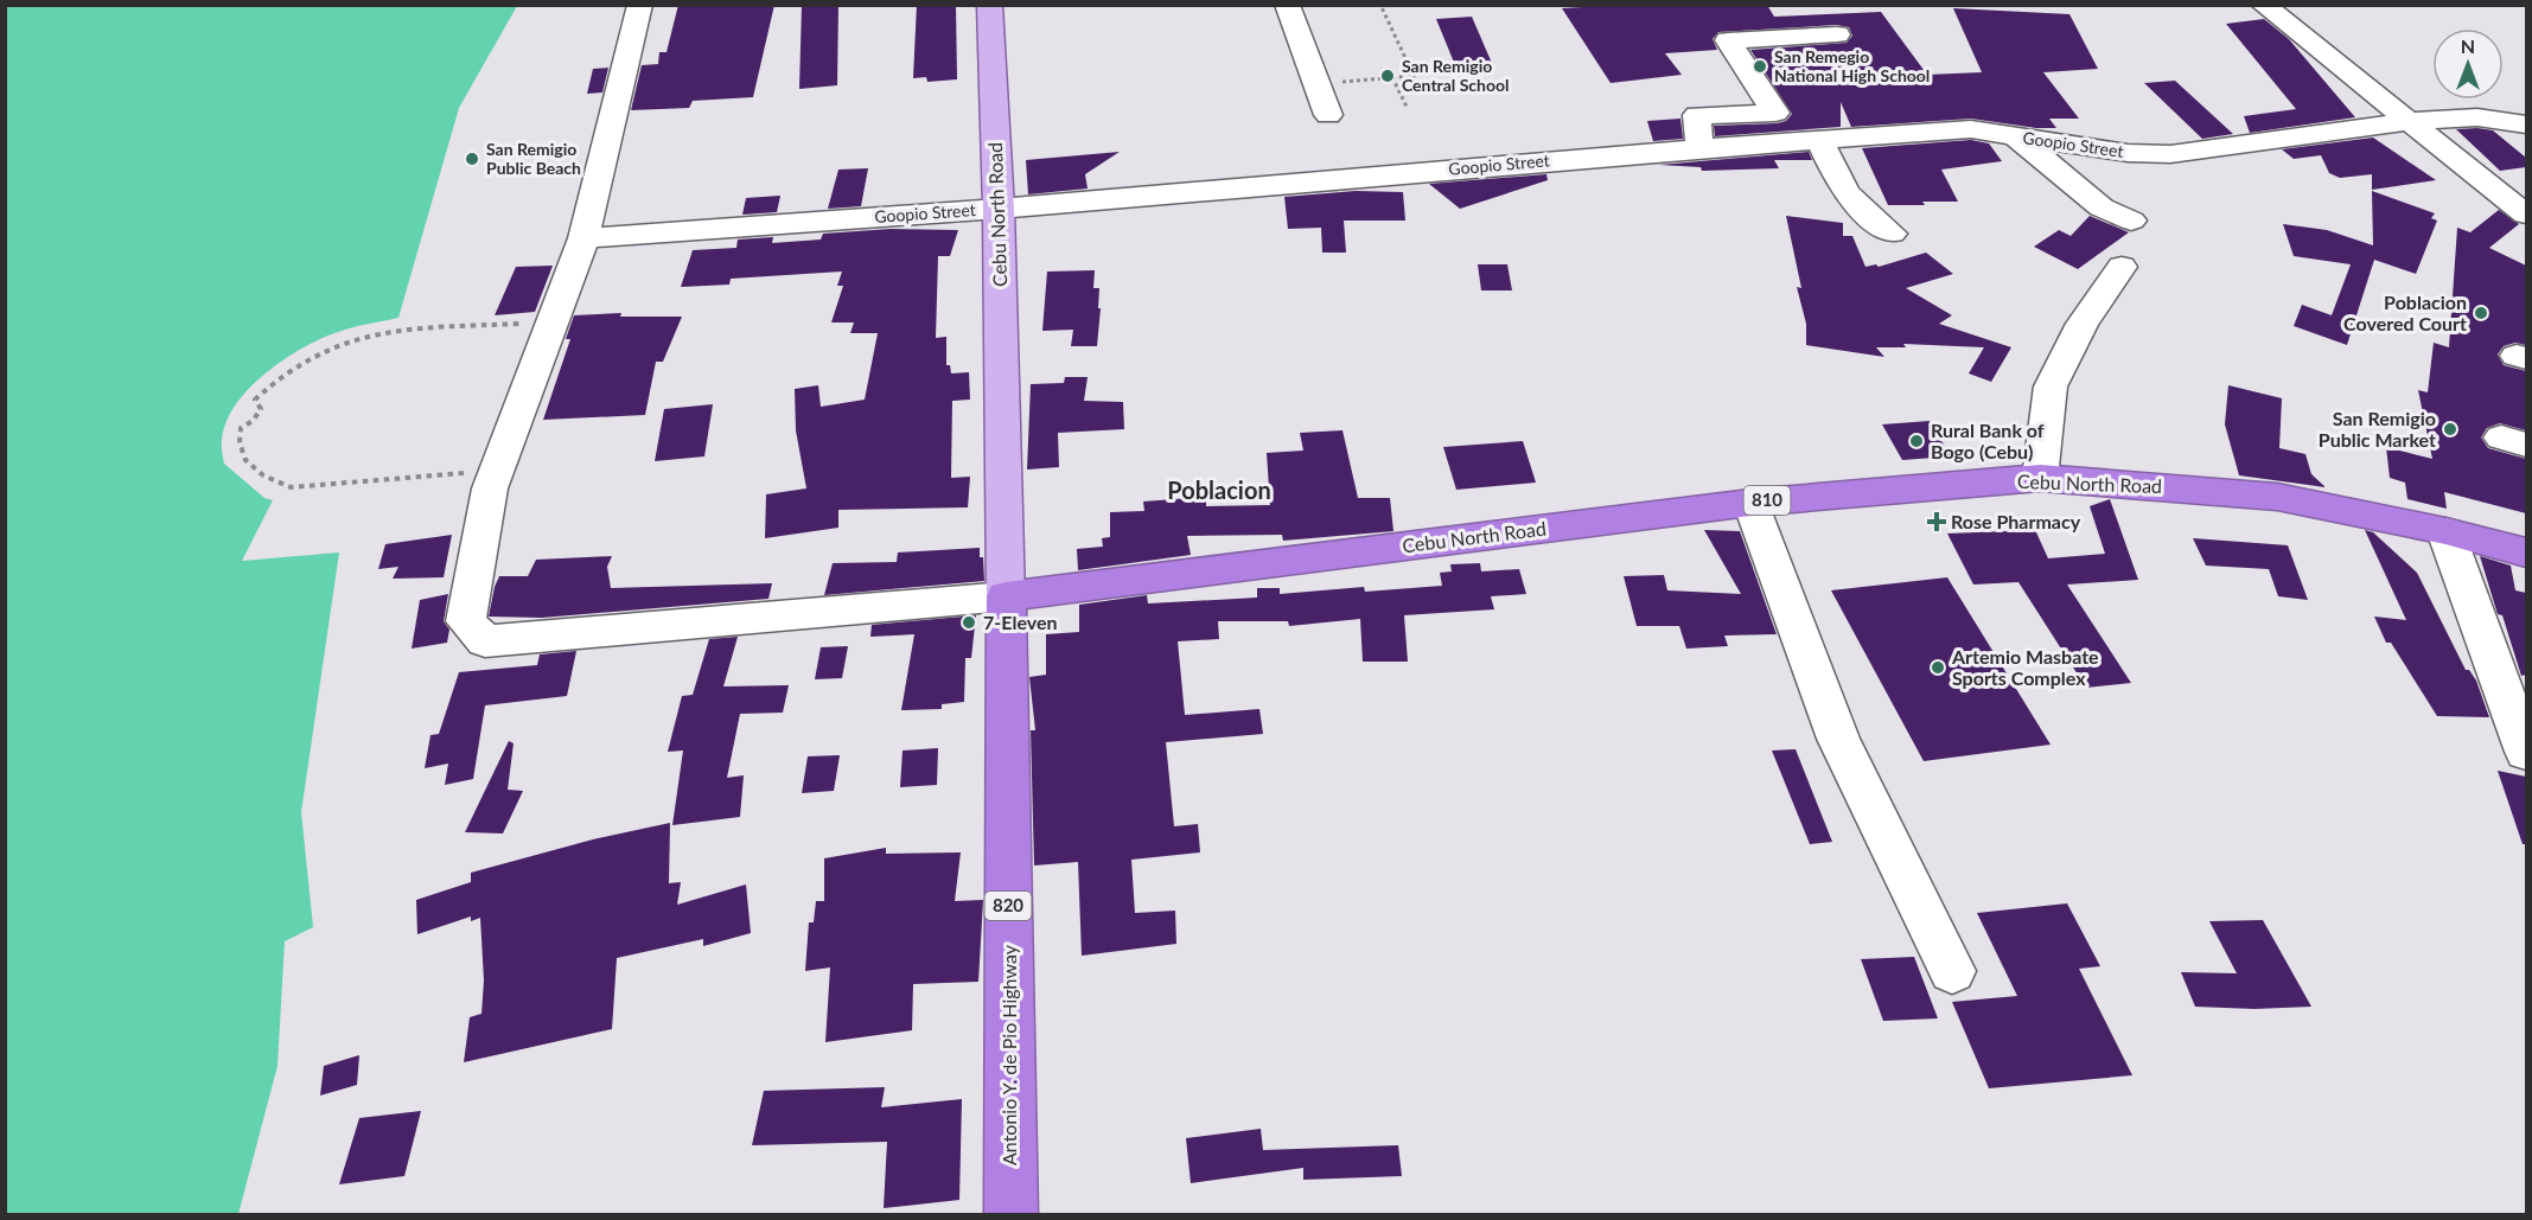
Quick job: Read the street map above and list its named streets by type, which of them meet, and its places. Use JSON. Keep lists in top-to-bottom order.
{
  "streets": {
    "highway": [
      "Cebu North Road",
      "810",
      "820",
      "Antonio Y. de Pio Highway"
    ],
    "street": ["Goopio Street"]
  },
  "crossings": [
    ["Goopio Street", "Cebu North Road"],
    ["Cebu North Road", "Antonio Y. de Pio Highway"]
  ],
  "districts": ["Poblacion"],
  "places": {
    "other": [
      "San Remegio National High School",
      "San Remigio Central School",
      "San Remigio Public Beach",
      "Poblacion Covered Court",
      "San Remigio Public Market",
      "Rural Bank of Bogo (Cebu)",
      "7-Eleven",
      "Artemio Masbate Sports Complex"
    ],
    "health": ["Rose Pharmacy"]
  },
  "north": "top"
}
